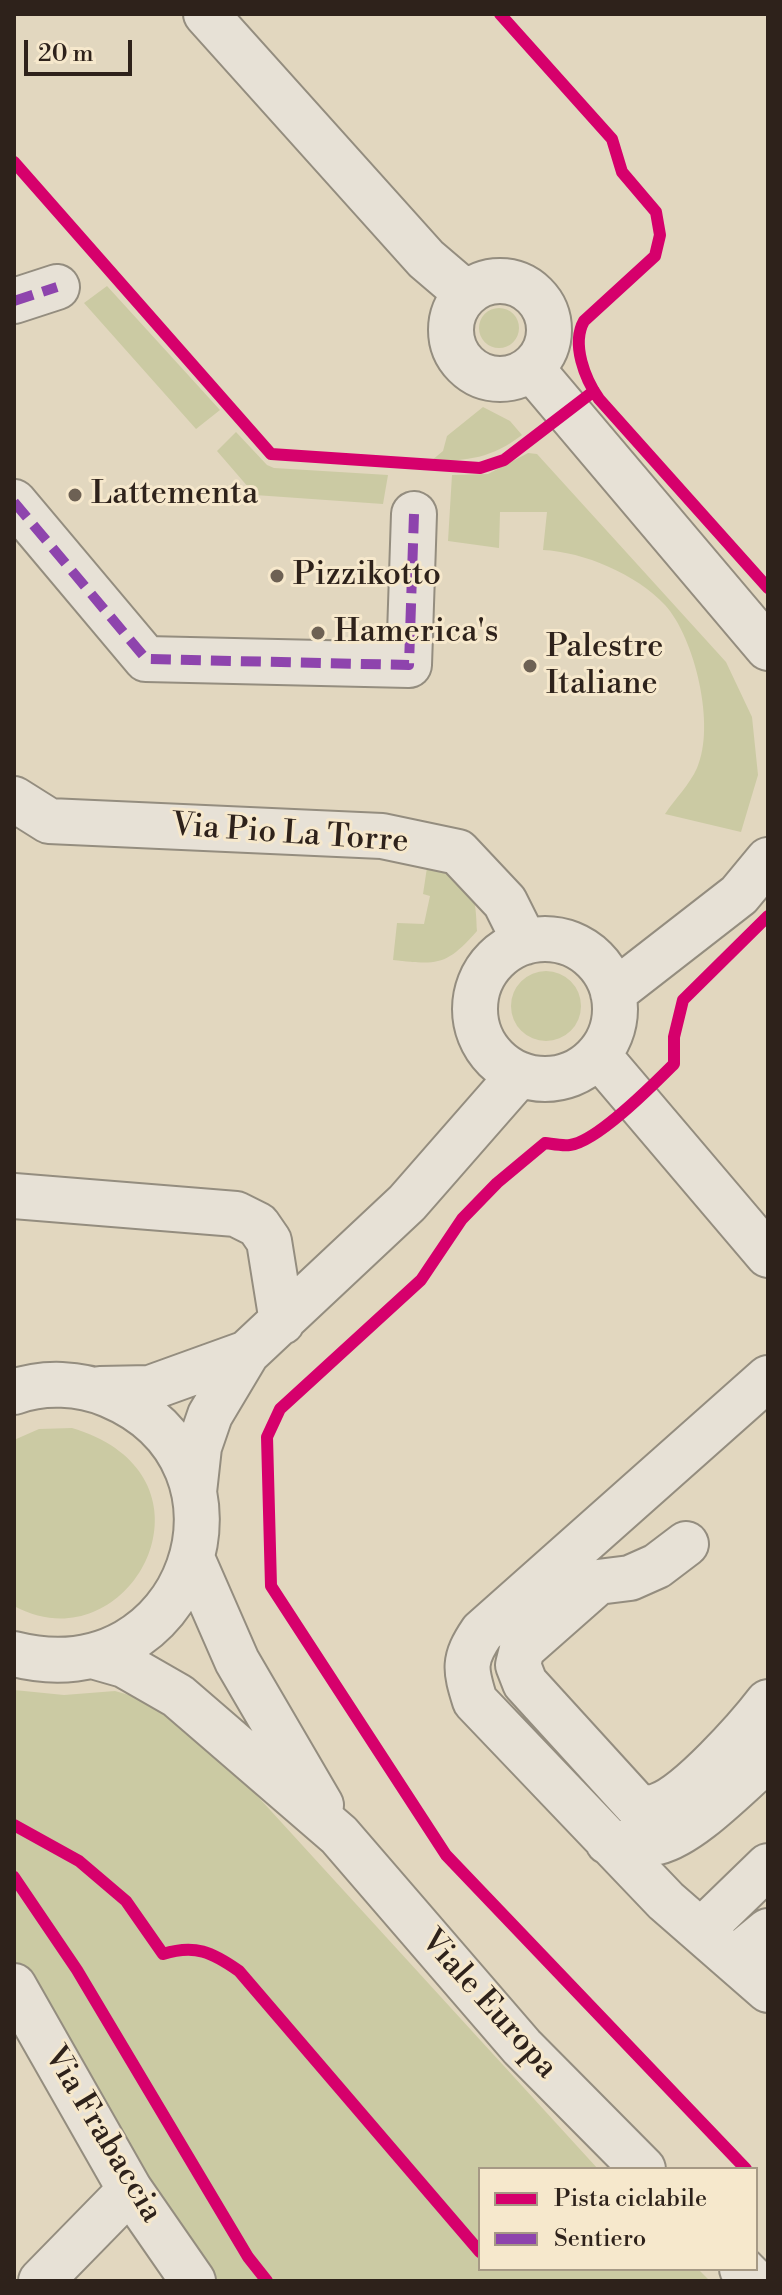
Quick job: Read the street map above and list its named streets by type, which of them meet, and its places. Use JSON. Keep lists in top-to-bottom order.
{
  "streets": {
    "street": ["Via Pio La Torre", "Viale Europa", "Via Frabaccia"]
  },
  "places": [
    "Lattementa",
    "Pizzikotto",
    "Hamerica's",
    "Palestre Italiane"
  ],
  "legend": ["Pista ciclabile", "Sentiero"],
  "scale_bar": "20 m"
}
